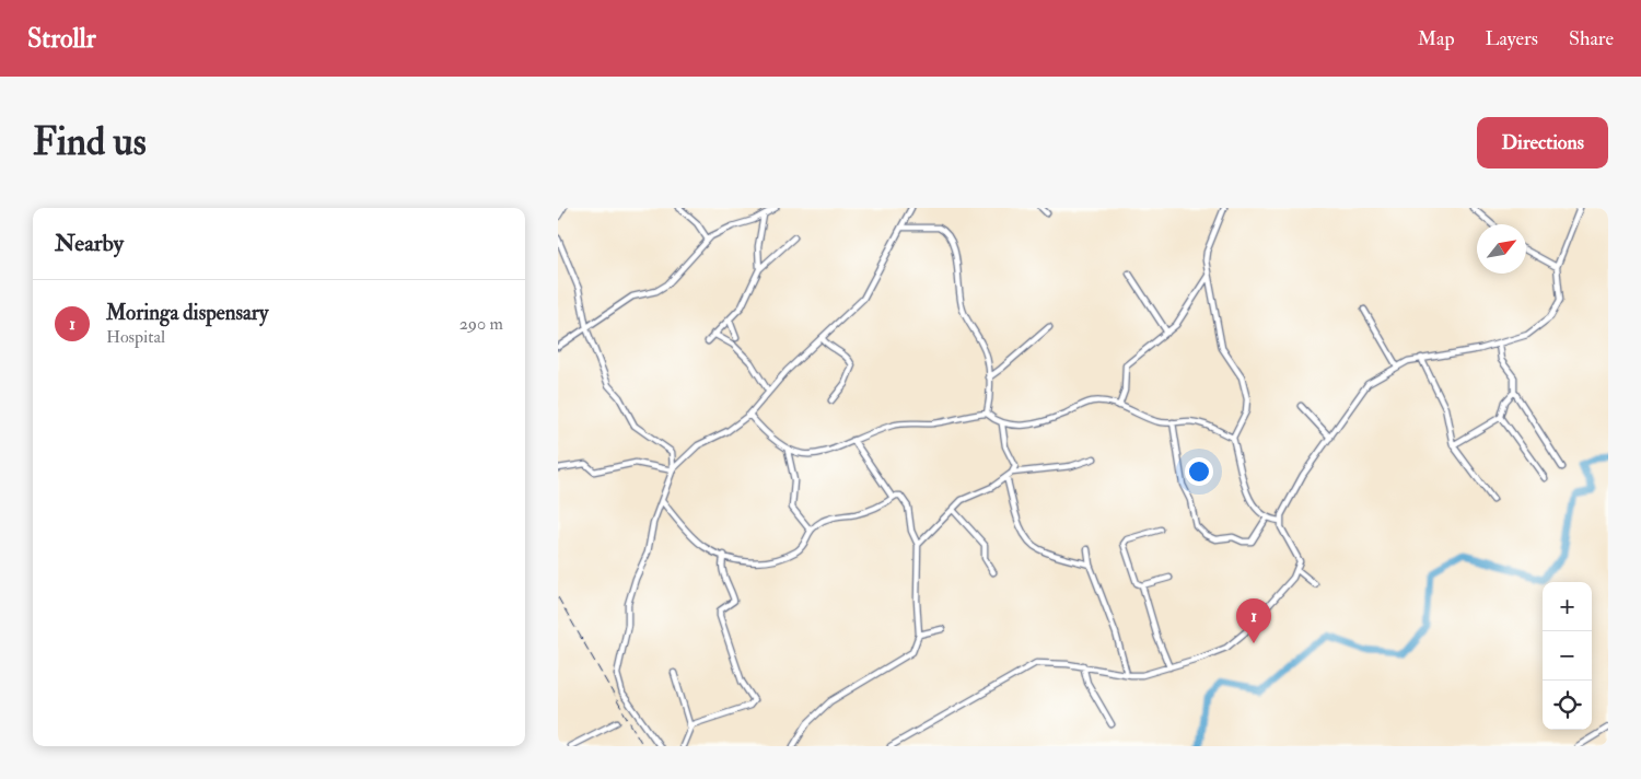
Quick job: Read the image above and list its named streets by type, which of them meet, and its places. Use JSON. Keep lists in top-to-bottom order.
{
  "north": "top right",
  "page": {
    "header": "Strollr",
    "nav": ["Map", "Layers", "Share"],
    "buttons": "Directions",
    "title": "Find us",
    "heading": "Nearby",
    "list": [
      {
        "mark": "1",
        "name": "Moringa dispensary",
        "note": "Hospital",
        "value": "290 m"
      }
    ],
    "map_buttons": ["+", "−"],
    "pins": "1"
  }
}
